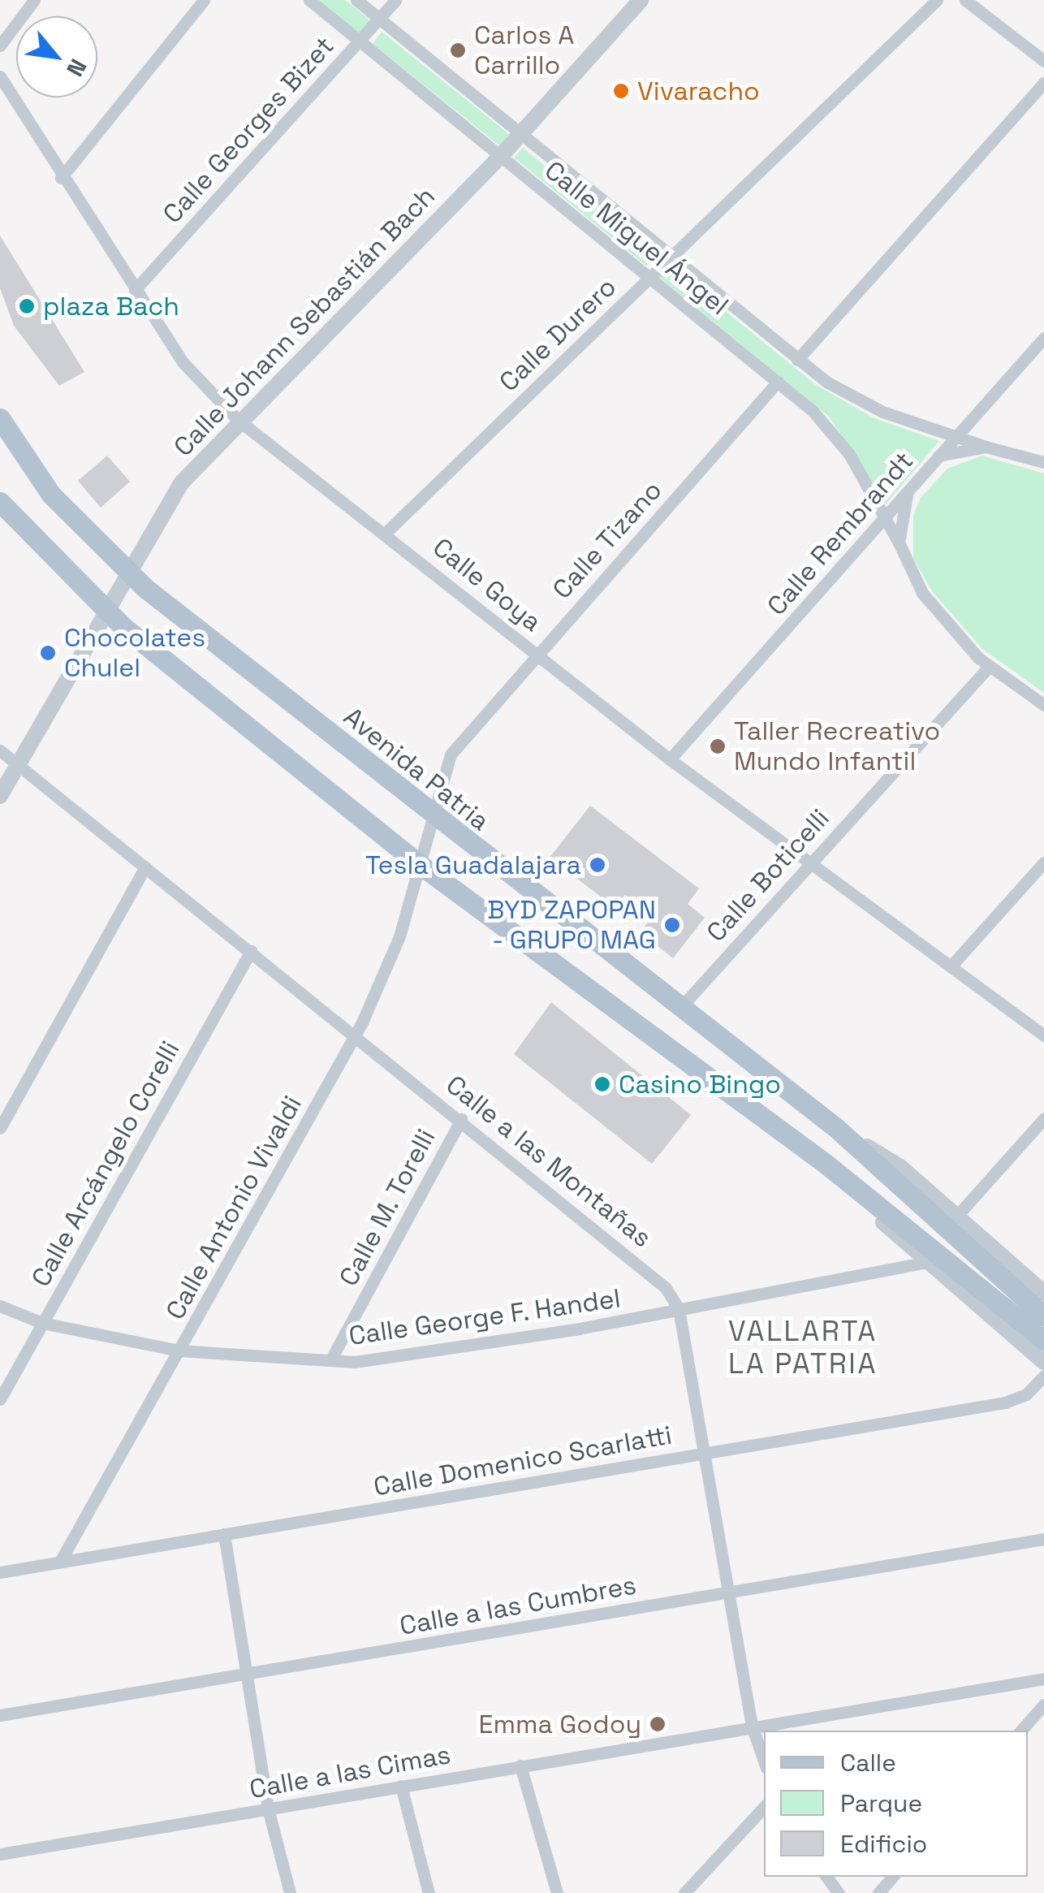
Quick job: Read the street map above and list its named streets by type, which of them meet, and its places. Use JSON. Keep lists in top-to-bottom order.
{
  "streets": {
    "main road": ["Avenida Patria"],
    "street": [
      "Calle Georges Bizet",
      "Calle Miguel Ángel",
      "Calle Johann Sebastián Bach",
      "Calle Durero",
      "Calle Rembrandt",
      "Calle Tizano",
      "Calle Goya",
      "Calle Boticelli",
      "Calle a las Montañas",
      "Calle Arcángelo Corelli",
      "Calle Antonio Vivaldi",
      "Calle M. Torelli",
      "Calle George F. Handel",
      "Calle Domenico Scarlatti",
      "Calle a las Cumbres",
      "Calle a las Cimas"
    ]
  },
  "crossings": [
    ["Calle Georges Bizet", "Calle Miguel Ángel"],
    ["Calle Georges Bizet", "Calle Goya"],
    ["Calle Miguel Ángel", "Calle Johann Sebastián Bach"],
    ["Calle Miguel Ángel", "Calle Durero"],
    ["Calle Miguel Ángel", "Calle Rembrandt"],
    ["Calle Miguel Ángel", "Calle Tizano"],
    ["Calle Miguel Ángel", "Calle Boticelli"],
    ["Calle Johann Sebastián Bach", "Calle Goya"],
    ["Calle Johann Sebastián Bach", "Avenida Patria"],
    ["Calle Johann Sebastián Bach", "Calle a las Montañas"],
    ["Calle Durero", "Calle Goya"],
    ["Calle Rembrandt", "Calle Goya"],
    ["Calle Tizano", "Calle Goya"],
    ["Calle Tizano", "Avenida Patria"],
    ["Calle Tizano", "Calle Antonio Vivaldi"],
    ["Calle Goya", "Calle Boticelli"],
    ["Avenida Patria", "Calle Boticelli"],
    ["Calle a las Montañas", "Calle Arcángelo Corelli"],
    ["Calle a las Montañas", "Calle Antonio Vivaldi"],
    ["Calle a las Montañas", "Calle M. Torelli"],
    ["Calle a las Montañas", "Calle George F. Handel"],
    ["Calle a las Montañas", "Calle Domenico Scarlatti"],
    ["Calle a las Montañas", "Calle a las Cumbres"],
    ["Calle a las Montañas", "Calle a las Cimas"],
    ["Calle Arcángelo Corelli", "Calle George F. Handel"],
    ["Calle Antonio Vivaldi", "Calle George F. Handel"],
    ["Calle Antonio Vivaldi", "Calle Domenico Scarlatti"],
    ["Calle M. Torelli", "Calle George F. Handel"]
  ],
  "districts": ["VALLARTA LA PATRIA"],
  "places": [
    "Carlos A Carrillo",
    "Vivaracho",
    "plaza Bach",
    "Chocolates Chulel",
    "Taller Recreativo Mundo Infantil",
    "Tesla Guadalajara",
    "BYD ZAPOPAN - GRUPO MAG",
    "Casino Bingo",
    "Emma Godoy"
  ],
  "legend": ["Calle", "Parque", "Edificio"],
  "north": "bottom right"
}
